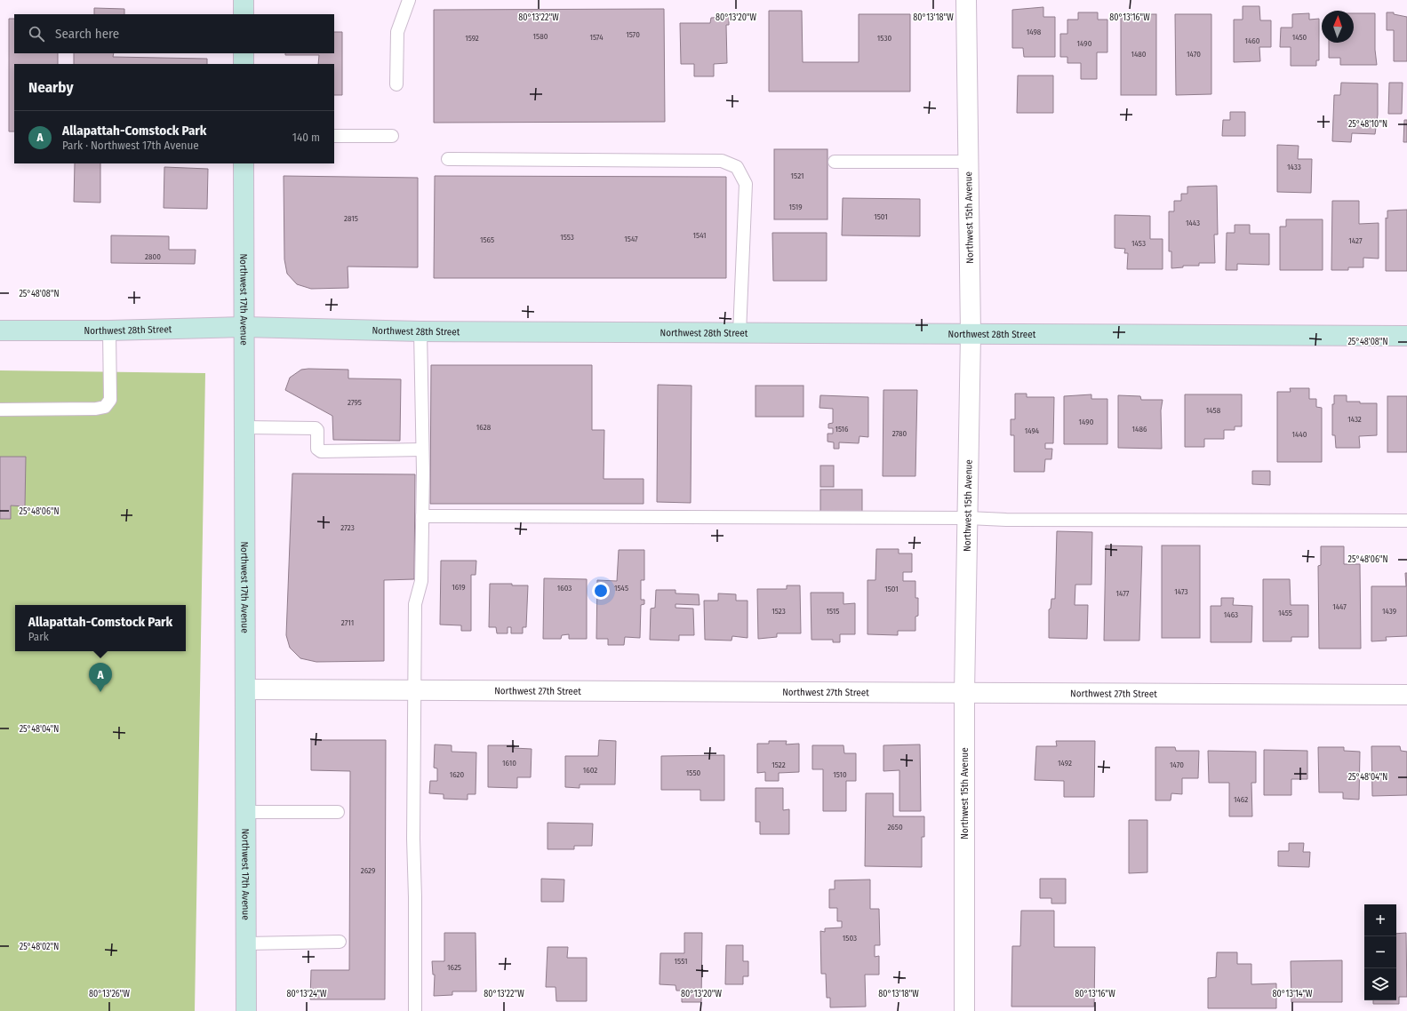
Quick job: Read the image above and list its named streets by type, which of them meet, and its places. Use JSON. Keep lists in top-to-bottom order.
{
  "streets": {
    "street": [
      "Northwest 15th Avenue",
      "Northwest 17th Avenue",
      "Northwest 28th Street",
      "Northwest 27th Street"
    ]
  },
  "crossings": [
    ["Northwest 15th Avenue", "Northwest 28th Street"],
    ["Northwest 15th Avenue", "Northwest 27th Street"],
    ["Northwest 17th Avenue", "Northwest 28th Street"],
    ["Northwest 17th Avenue", "Northwest 27th Street"]
  ],
  "house_numbers": [
    "1498",
    "1570",
    "1580",
    "1574",
    "1450",
    "1592",
    "1530",
    "1460",
    "1490",
    "1480",
    "1470",
    "1433",
    "1521",
    "1519",
    "1501",
    "2815",
    "1443",
    "1541",
    "1553",
    "1547",
    "1565",
    "1427",
    "1453",
    "2800",
    "2795",
    "1458",
    "1432",
    "1490",
    "1628",
    "1516",
    "1486",
    "1494",
    "2780",
    "1440",
    "2723",
    "1619",
    "1603",
    "1545",
    "1501",
    "1473",
    "1477",
    "1447",
    "1523",
    "1515",
    "1439",
    "1455",
    "1463",
    "2711",
    "1610",
    "1492",
    "1522",
    "1470",
    "1602",
    "1550",
    "1620",
    "1510",
    "1462",
    "2650",
    "2629",
    "1503",
    "1551",
    "1625"
  ],
  "north": "top",
  "page": {
    "search": "Search here",
    "heading": "Nearby",
    "list": [
      {
        "mark": "A",
        "name": "Allapattah-Comstock Park",
        "note": "Park · Northwest 17th Avenue",
        "value": "140 m"
      }
    ],
    "popup": ["Allapattah-Comstock Park", "Park"],
    "pins": "A",
    "map_buttons": ["+", "−"]
  },
  "coordinates": [
    "80°13'22\"W",
    "80°13'20\"W",
    "80°13'18\"W",
    "80°13'16\"W",
    "25°48'10\"N",
    "25°48'08\"N",
    "25°48'06\"N",
    "25°48'04\"N",
    "25°48'02\"N",
    "80°13'26\"W",
    "80°13'24\"W",
    "80°13'14\"W"
  ]
}
